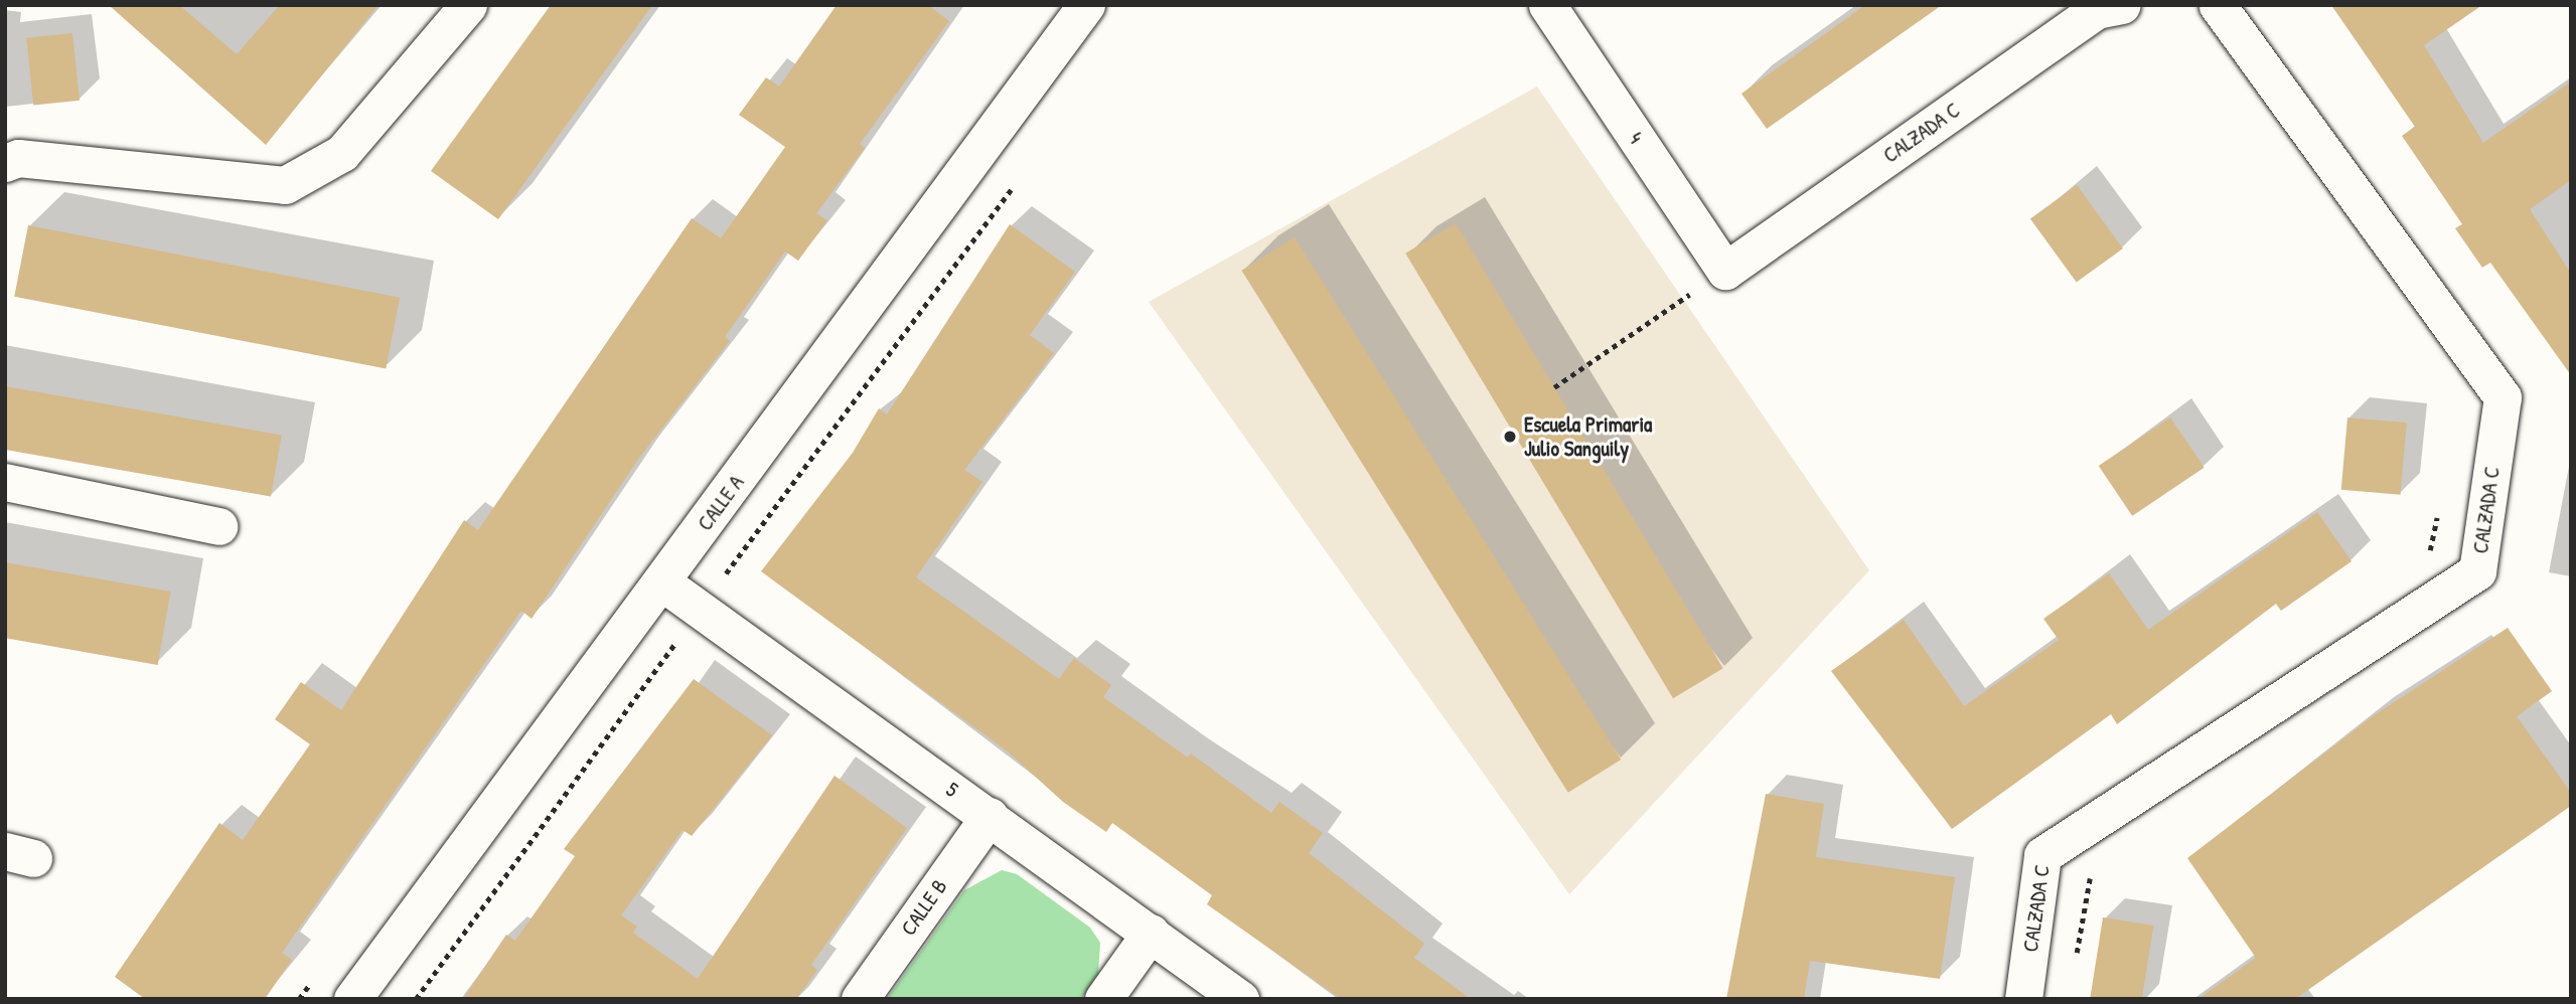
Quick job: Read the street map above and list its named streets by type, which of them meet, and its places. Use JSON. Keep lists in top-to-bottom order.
{
  "streets": {
    "street": [
      "CALZADA C",
      "4",
      "CALLE A",
      "5",
      "CALLE B"
    ]
  },
  "crossings": [
    ["CALZADA C", "4"],
    ["CALLE A", "5"],
    ["5", "CALLE B"]
  ],
  "places": ["Escuela Primaria Julio Sanguily"]
}
